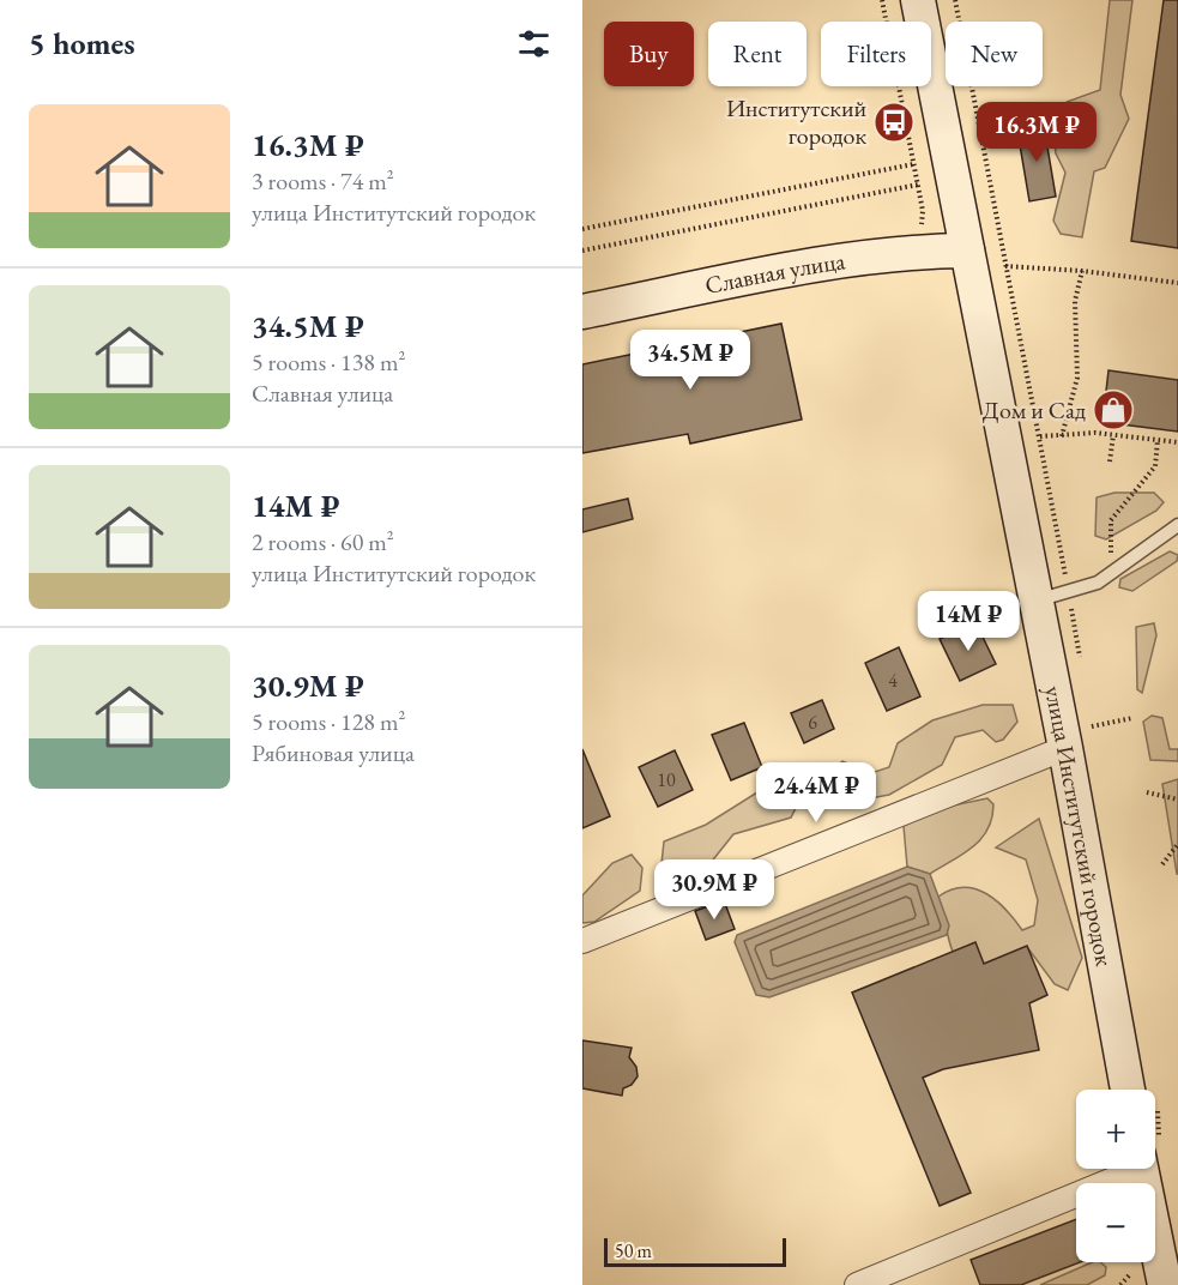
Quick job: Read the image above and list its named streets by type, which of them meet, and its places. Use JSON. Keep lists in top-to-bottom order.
{
  "streets": {
    "street": ["Славная улица", "улица Институтский городок"]
  },
  "crossings": [
    ["Славная улица", "улица Институтский городок"]
  ],
  "places": {
    "bus stop": ["Институтский городок"],
    "shop": ["Дом и Сад"]
  },
  "house_numbers": ["4", "6", "10"],
  "scale_bar": "50 m",
  "page": {
    "heading": "5 homes",
    "chip": [
      "Buy",
      "Rent",
      "Filters",
      "New"
    ],
    "list": [
      {
        "name": "16.3M ₽",
        "note": "3 rooms · 74 m² · улица Институтский городок"
      },
      {
        "name": "34.5M ₽",
        "note": "5 rooms · 138 m² · Славная улица"
      },
      {
        "name": "14M ₽",
        "note": "2 rooms · 60 m² · улица Институтский городок"
      },
      {
        "name": "30.9M ₽",
        "note": "5 rooms · 128 m² · Рябиновая улица"
      }
    ],
    "price": [
      "16.3M ₽",
      "34.5M ₽",
      "14M ₽",
      "24.4M ₽",
      "30.9M ₽"
    ],
    "map_buttons": ["+", "−"],
    "scale": "50 m"
  }
}
